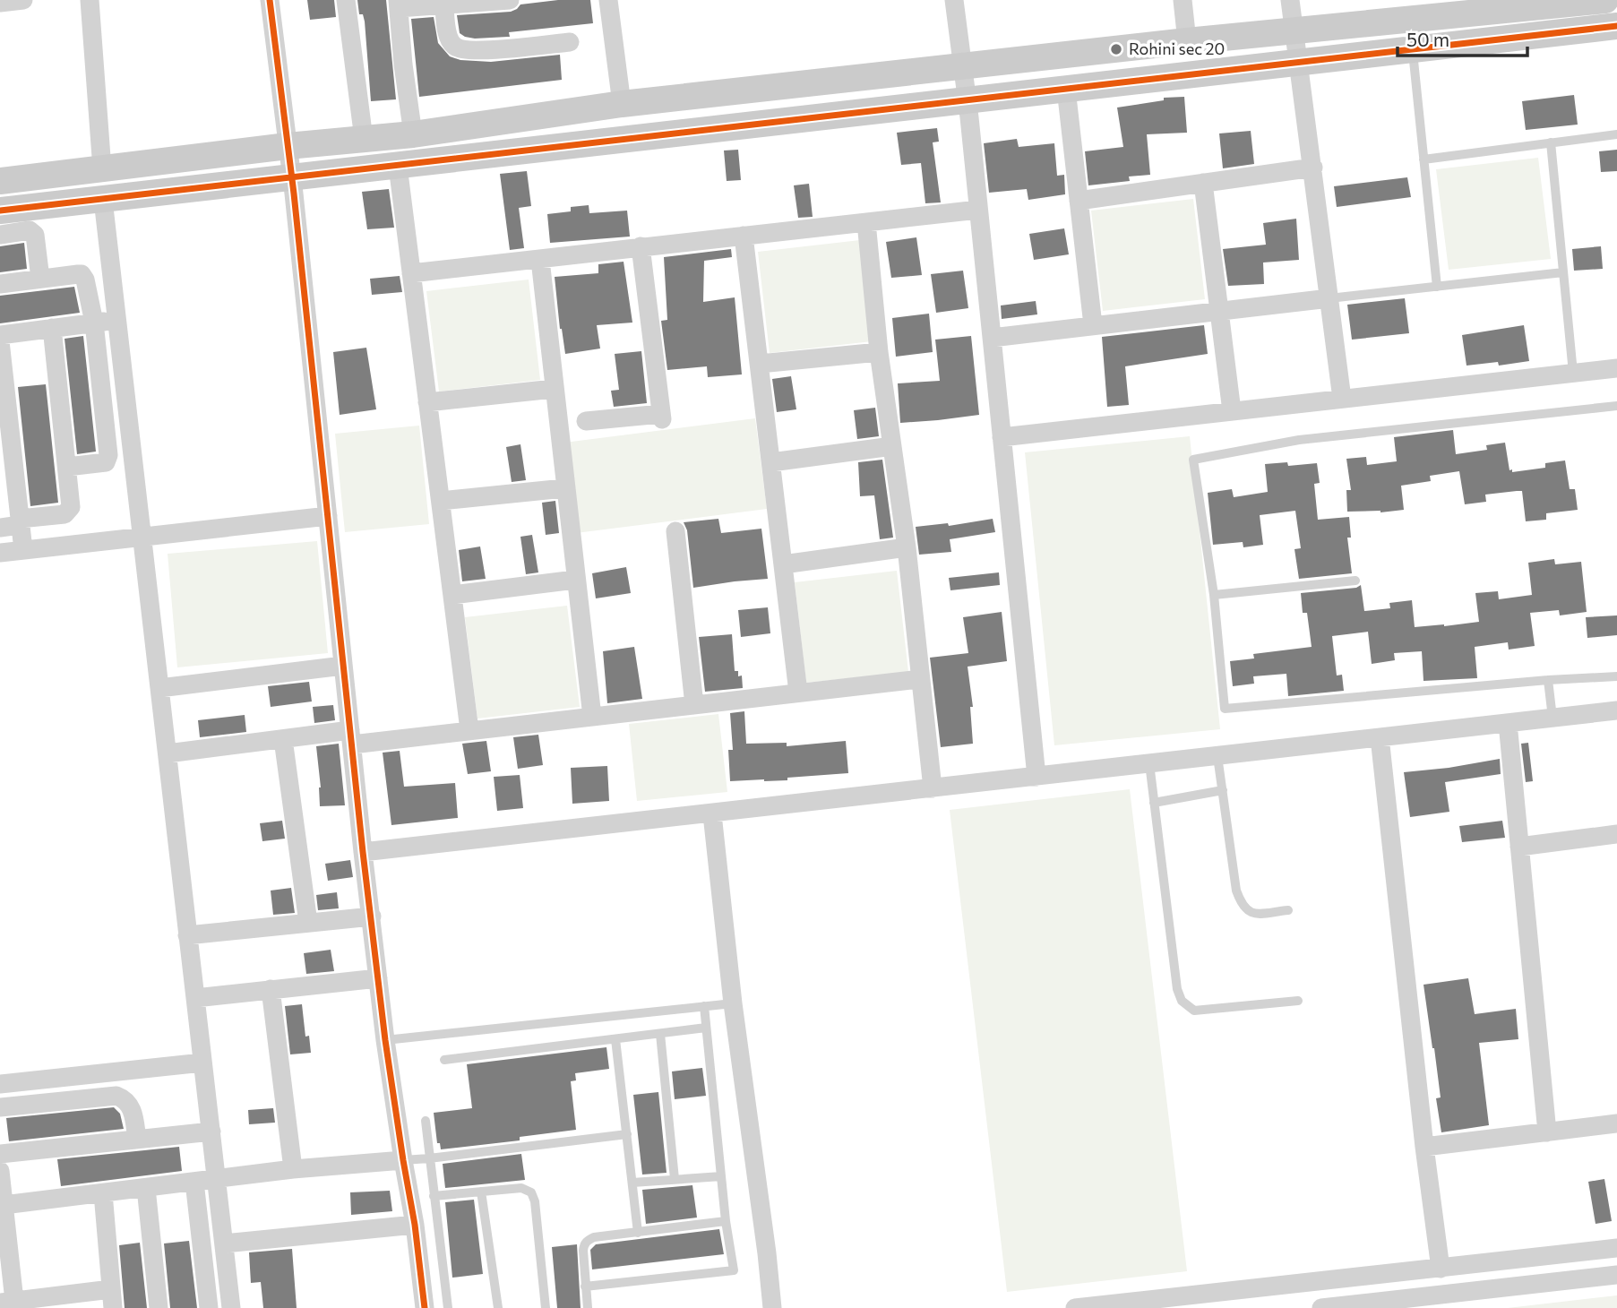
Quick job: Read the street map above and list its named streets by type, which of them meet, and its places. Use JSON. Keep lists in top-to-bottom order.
{
  "places": ["Rohini sec 20"],
  "scale_bar": "50 m"
}
